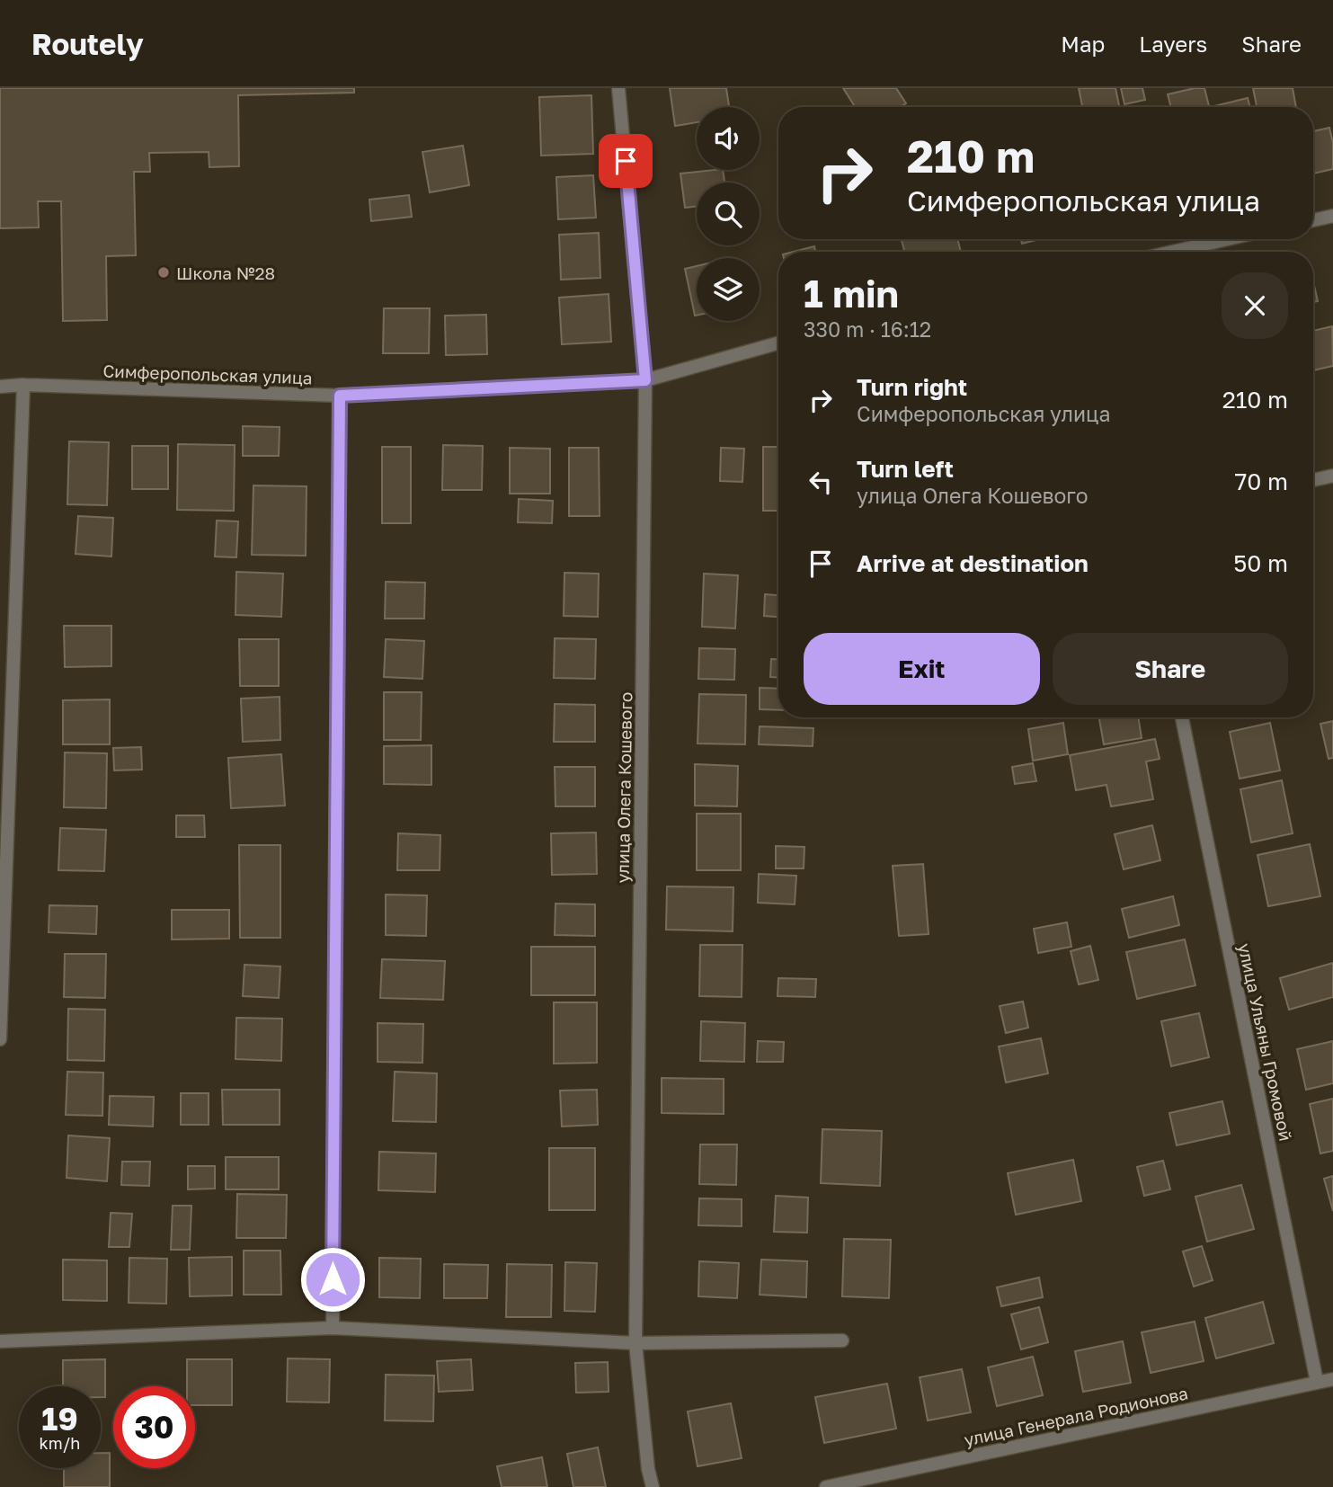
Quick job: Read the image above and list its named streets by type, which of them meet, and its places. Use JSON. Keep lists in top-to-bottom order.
{
  "streets": {
    "street": [
      "Симферопольская улица",
      "улица Олега Кошевого",
      "улица Ульяны Громовой",
      "улица Генерала Родионова"
    ]
  },
  "crossings": [
    ["Симферопольская улица", "улица Олега Кошевого"],
    ["улица Ульяны Громовой", "улица Генерала Родионова"]
  ],
  "places": ["Школа №28"],
  "page": {
    "header": "Routely",
    "nav": ["Map", "Layers", "Share"],
    "turn": ["210 m", "Симферопольская улица"],
    "heading": ["1 min", "330 m · 16:12"],
    "list": [
      {
        "name": "Turn right",
        "note": "Симферопольская улица",
        "value": "210 m"
      },
      {
        "name": "Turn left",
        "note": "улица Олега Кошевого",
        "value": "70 m"
      },
      {
        "name": "Arrive at destination",
        "value": "50 m"
      }
    ],
    "buttons": ["Exit", "Share"],
    "speed": "19 km/h",
    "limit": "30"
  }
}
